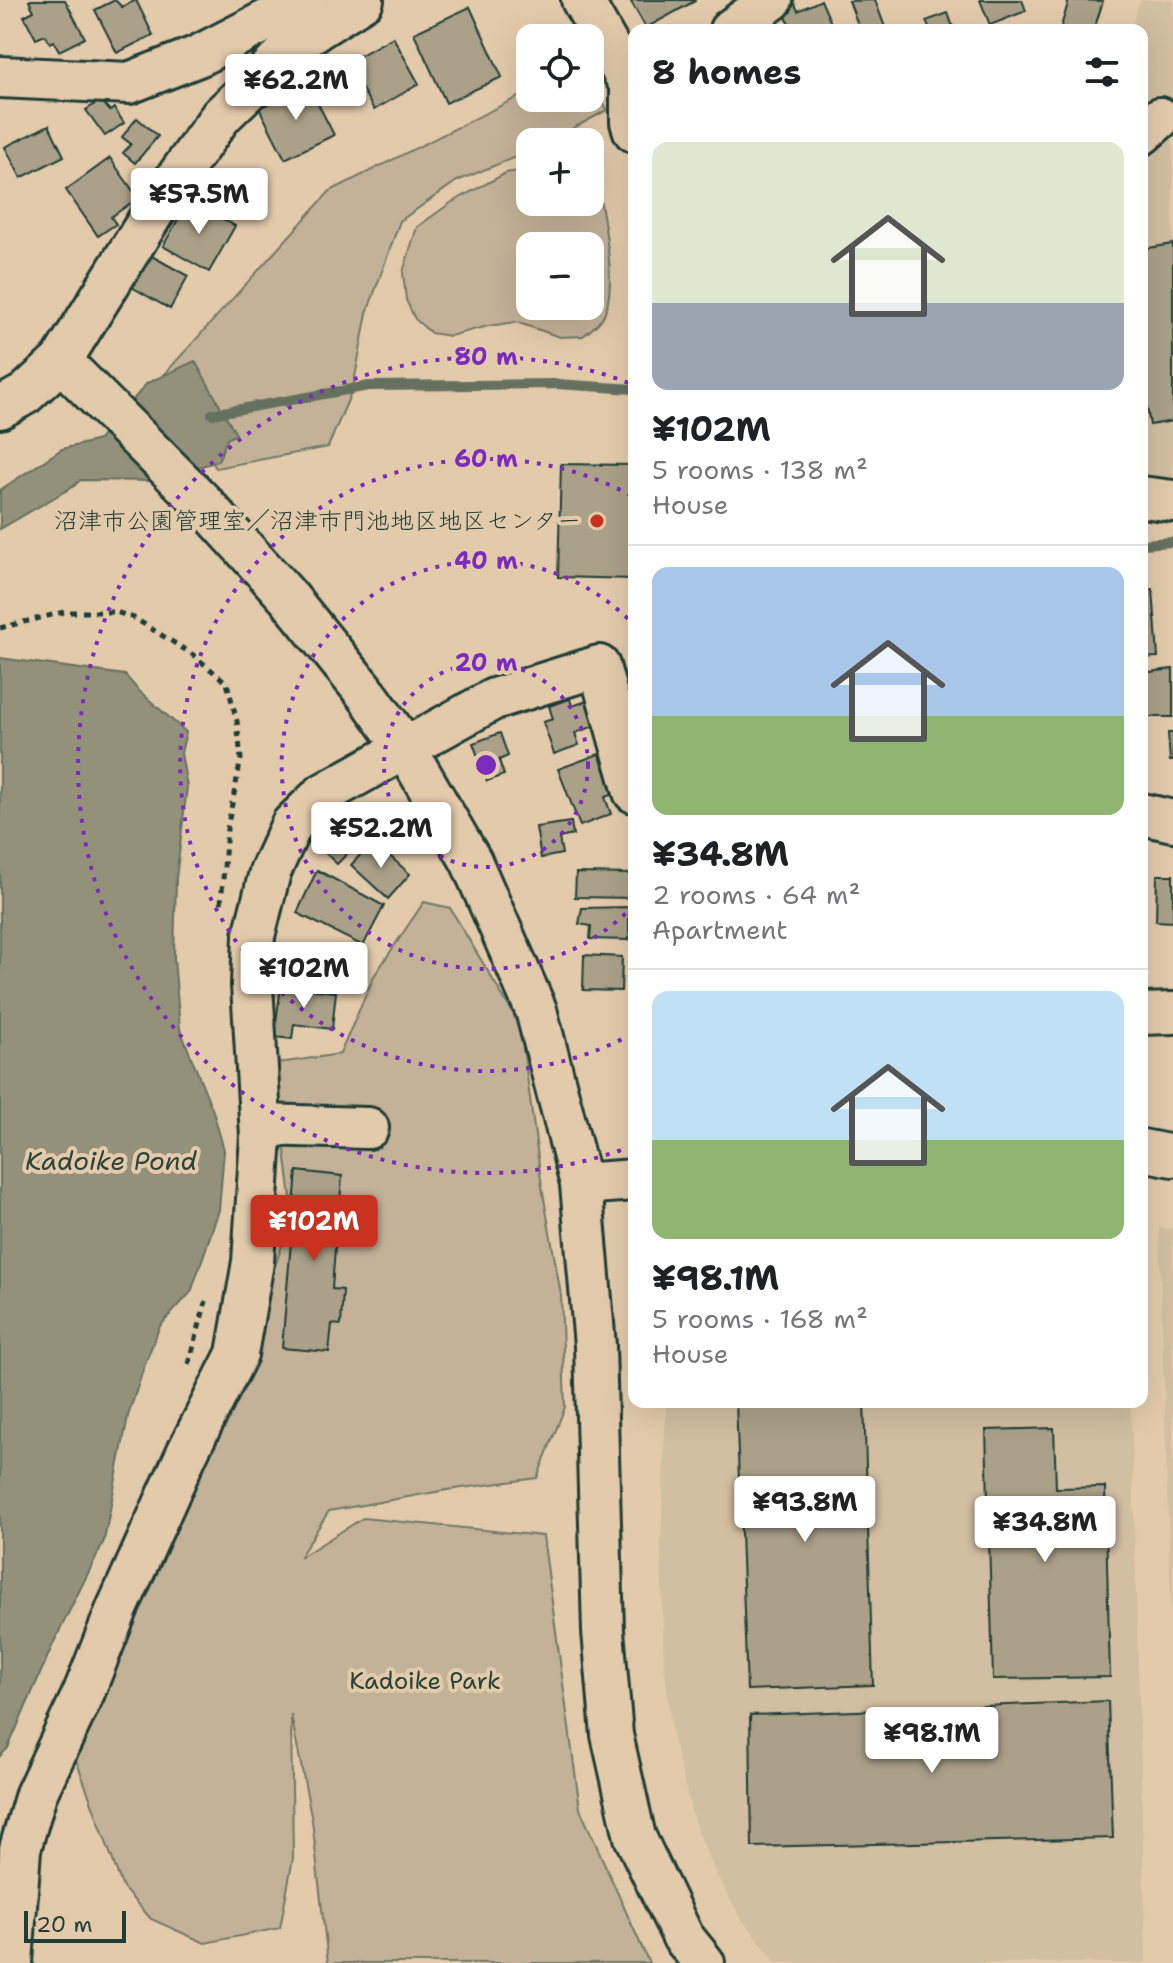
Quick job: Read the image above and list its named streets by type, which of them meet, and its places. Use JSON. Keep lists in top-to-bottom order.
{
  "water": ["Kadoike Pond"],
  "parks": ["Kadoike Park"],
  "places": ["沼津市公園管理室／沼津市門池地区地区センター"],
  "scale_bar": "20 m",
  "page": {
    "map_buttons": ["+", "−"],
    "heading": "8 homes",
    "price": [
      "¥62.2M",
      "¥57.5M",
      "¥52.2M",
      "¥102M",
      "¥102M",
      "¥93.8M",
      "¥34.8M",
      "¥98.1M"
    ],
    "list": [
      {
        "name": "¥102M",
        "note": "5 rooms · 138 m² · House"
      },
      {
        "name": "¥34.8M",
        "note": "2 rooms · 64 m² · Apartment"
      },
      {
        "name": "¥98.1M",
        "note": "5 rooms · 168 m² · House"
      }
    ],
    "scale": "20 m"
  },
  "rings": [
    "80 m",
    "60 m",
    "40 m",
    "20 m"
  ]
}
